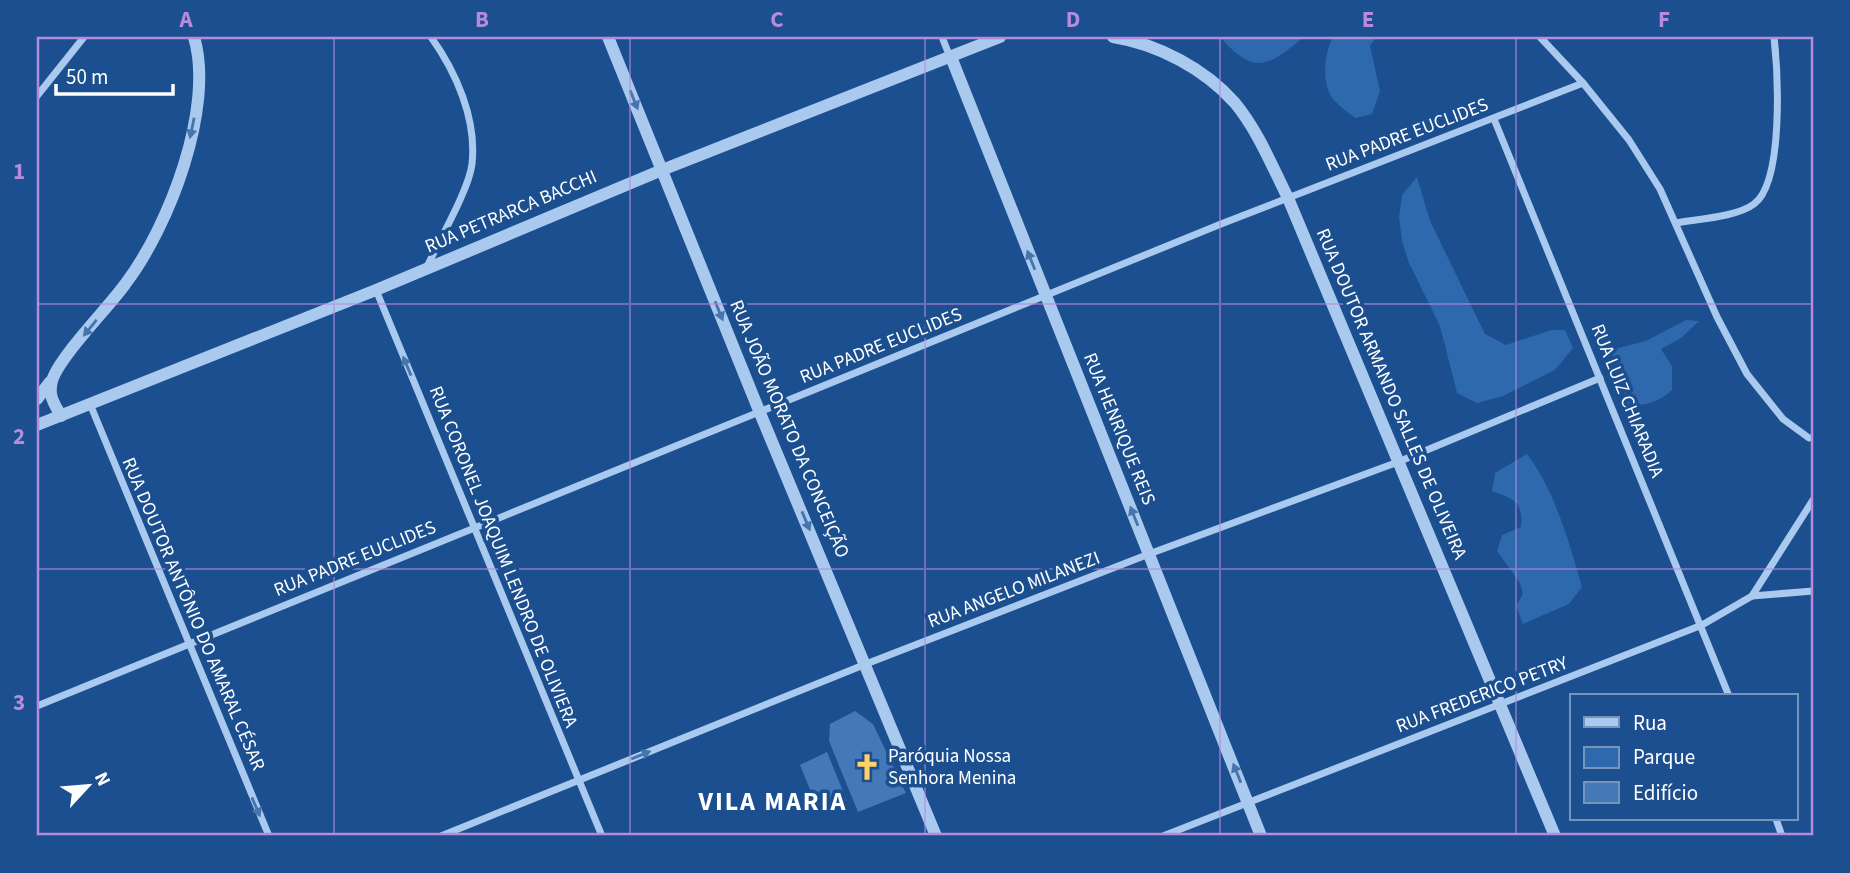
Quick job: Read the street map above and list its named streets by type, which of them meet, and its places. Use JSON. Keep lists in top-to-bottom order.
{
  "streets": {
    "street": [
      "RUA PADRE EUCLIDES",
      "RUA PETRARCA BACCHI",
      "RUA DOUTOR ARMANDO SALLES DE OLIVEIRA",
      "RUA LUIZ CHIARADIA",
      "RUA JOÃO MORATO DA CONCEIÇÃO",
      "RUA HENRIQUE REIS",
      "RUA CORONEL JOAQUIM LENDRO DE OLIVIERA",
      "RUA ANGELO MILANEZI",
      "RUA DOUTOR ANTÔNIO DO AMARAL CÉSAR",
      "RUA FREDERICO PETRY"
    ]
  },
  "crossings": [
    ["RUA PADRE EUCLIDES", "RUA DOUTOR ARMANDO SALLES DE OLIVEIRA"],
    ["RUA PADRE EUCLIDES", "RUA LUIZ CHIARADIA"],
    ["RUA PADRE EUCLIDES", "RUA JOÃO MORATO DA CONCEIÇÃO"],
    ["RUA PADRE EUCLIDES", "RUA HENRIQUE REIS"],
    ["RUA PADRE EUCLIDES", "RUA CORONEL JOAQUIM LENDRO DE OLIVIERA"],
    ["RUA PADRE EUCLIDES", "RUA DOUTOR ANTÔNIO DO AMARAL CÉSAR"],
    ["RUA PETRARCA BACCHI", "RUA JOÃO MORATO DA CONCEIÇÃO"],
    ["RUA PETRARCA BACCHI", "RUA HENRIQUE REIS"],
    ["RUA PETRARCA BACCHI", "RUA CORONEL JOAQUIM LENDRO DE OLIVIERA"],
    ["RUA PETRARCA BACCHI", "RUA DOUTOR ANTÔNIO DO AMARAL CÉSAR"],
    ["RUA DOUTOR ARMANDO SALLES DE OLIVEIRA", "RUA ANGELO MILANEZI"],
    ["RUA DOUTOR ARMANDO SALLES DE OLIVEIRA", "RUA FREDERICO PETRY"],
    ["RUA LUIZ CHIARADIA", "RUA ANGELO MILANEZI"],
    ["RUA LUIZ CHIARADIA", "RUA FREDERICO PETRY"],
    ["RUA JOÃO MORATO DA CONCEIÇÃO", "RUA ANGELO MILANEZI"],
    ["RUA HENRIQUE REIS", "RUA ANGELO MILANEZI"],
    ["RUA HENRIQUE REIS", "RUA FREDERICO PETRY"],
    ["RUA CORONEL JOAQUIM LENDRO DE OLIVIERA", "RUA ANGELO MILANEZI"]
  ],
  "one_way": [
    "RUA JOÃO MORATO DA CONCEIÇÃO",
    "RUA HENRIQUE REIS",
    "RUA CORONEL JOAQUIM LENDRO DE OLIVIERA",
    "RUA DOUTOR ANTÔNIO DO AMARAL CÉSAR"
  ],
  "districts": ["VILA MARIA"],
  "places": {
    "church": ["Paróquia Nossa Senhora Menina"]
  },
  "legend": ["Rua", "Parque", "Edifício"],
  "scale_bar": "50 m",
  "north": "top right",
  "grid": {
    "columns": [
      "A",
      "B",
      "C",
      "D",
      "E",
      "F"
    ],
    "rows": ["1", "2", "3"]
  }
}
